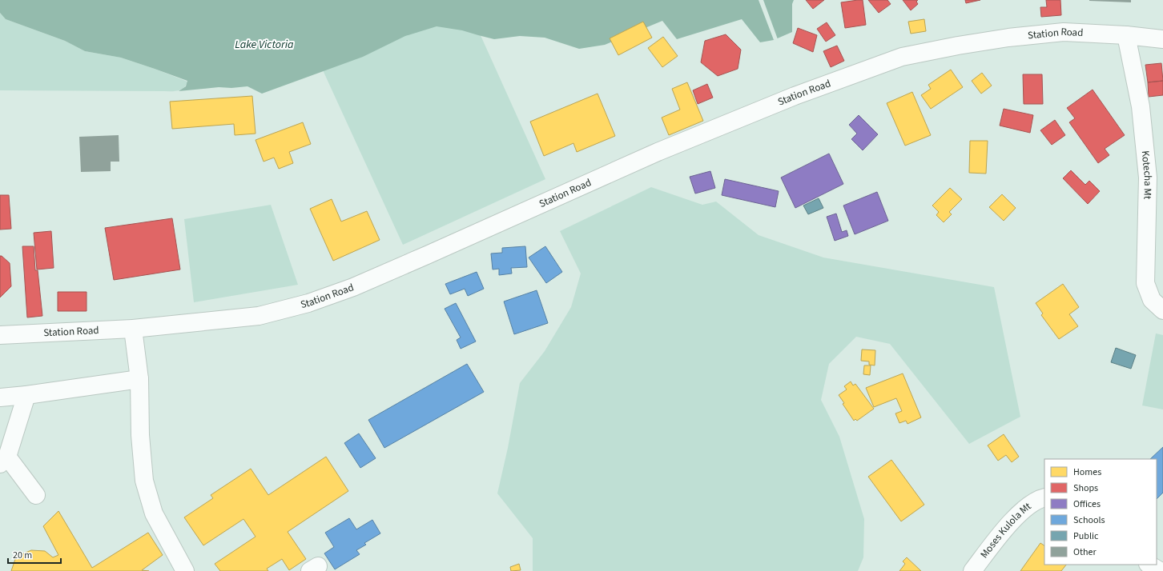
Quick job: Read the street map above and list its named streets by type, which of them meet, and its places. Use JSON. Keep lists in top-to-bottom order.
{
  "streets": {
    "street": ["Station Road", "Kotecha Mt", "Moses Kulola Mt"]
  },
  "crossings": [
    ["Station Road", "Kotecha Mt"]
  ],
  "water": ["Lake Victoria"],
  "legend": [
    "Homes",
    "Shops",
    "Offices",
    "Schools",
    "Public",
    "Other"
  ],
  "scale_bar": "20 m"
}
